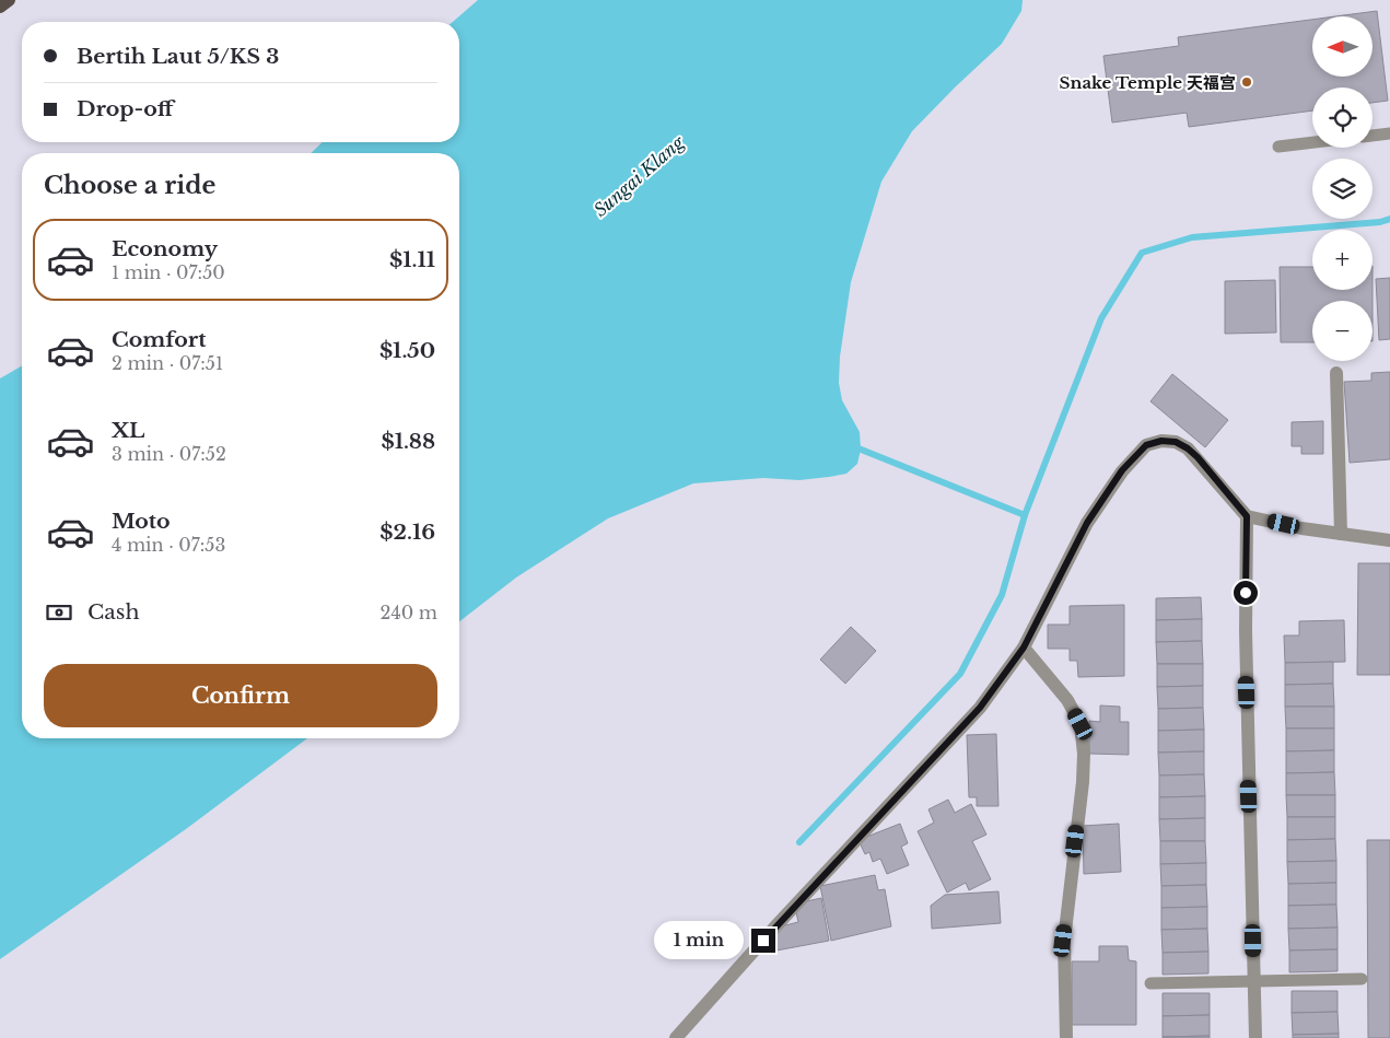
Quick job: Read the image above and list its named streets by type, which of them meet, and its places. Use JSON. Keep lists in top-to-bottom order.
{
  "water": ["Sungai Klang"],
  "places": ["Snake Temple 天福宫"],
  "north": "left",
  "page": {
    "map_buttons": ["+", "−"],
    "banner": ["Bertih Laut 5/KS 3", "Drop-off"],
    "heading": "Choose a ride",
    "list": [
      {
        "name": "Economy",
        "note": "1 min · 07:50",
        "value": "$1.11"
      },
      {
        "name": "Comfort",
        "note": "2 min · 07:51",
        "value": "$1.50"
      },
      {
        "name": "XL",
        "note": "3 min · 07:52",
        "value": "$1.88"
      },
      {
        "name": "Moto",
        "note": "4 min · 07:53",
        "value": "$2.16"
      }
    ],
    "pay": ["Cash", "240 m"],
    "buttons": "Confirm",
    "bubble": "1 min"
  }
}
